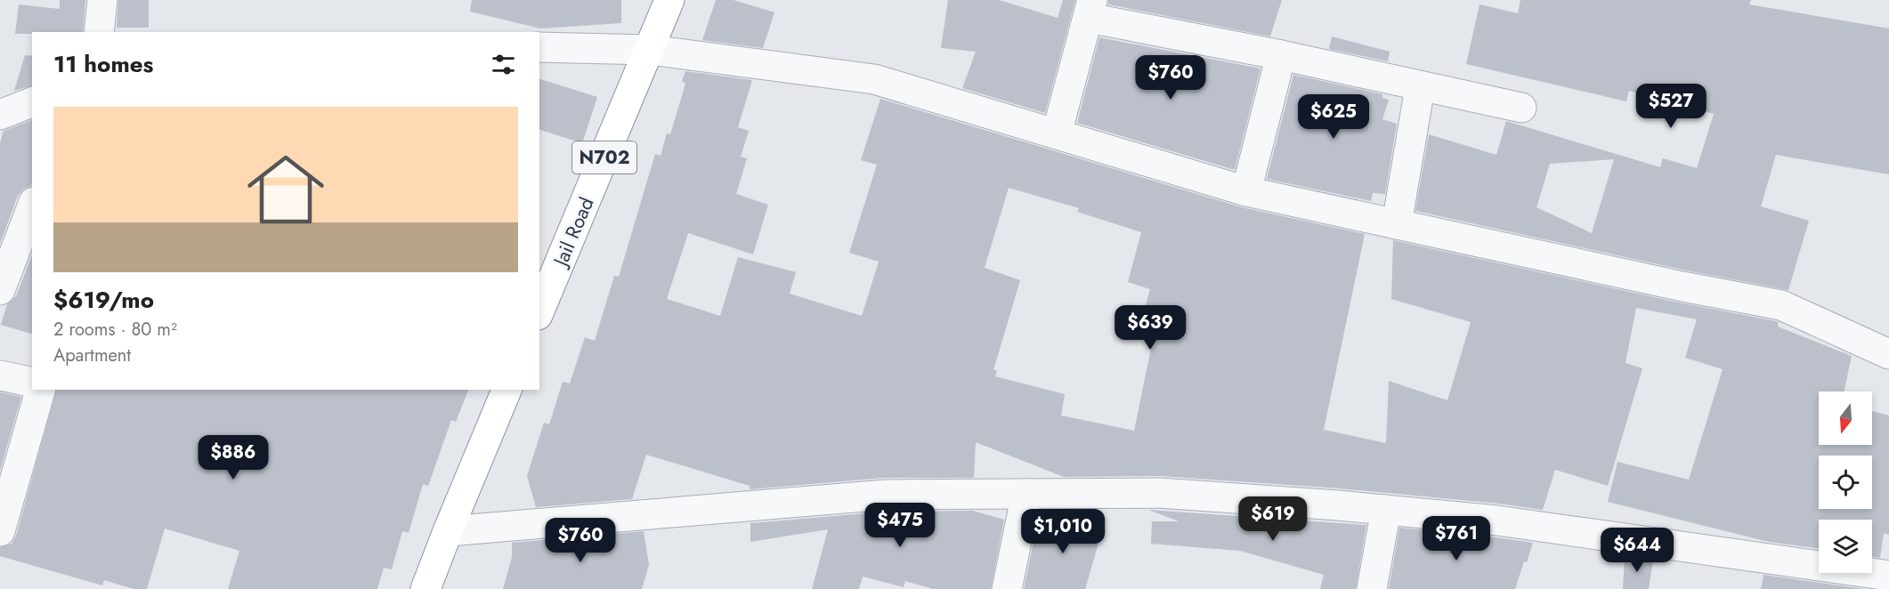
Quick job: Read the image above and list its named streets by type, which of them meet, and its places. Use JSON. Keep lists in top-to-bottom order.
{
  "streets": {
    "highway": ["N702", "Jail Road"]
  },
  "north": "bottom",
  "page": {
    "heading": "11 homes",
    "price": [
      "$760",
      "$527",
      "$625",
      "$639",
      "$886",
      "$619",
      "$475",
      "$1,010",
      "$761",
      "$760",
      "$644"
    ],
    "list": [
      {
        "name": "$619/mo",
        "note": "2 rooms · 80 m² · Apartment"
      }
    ]
  }
}
